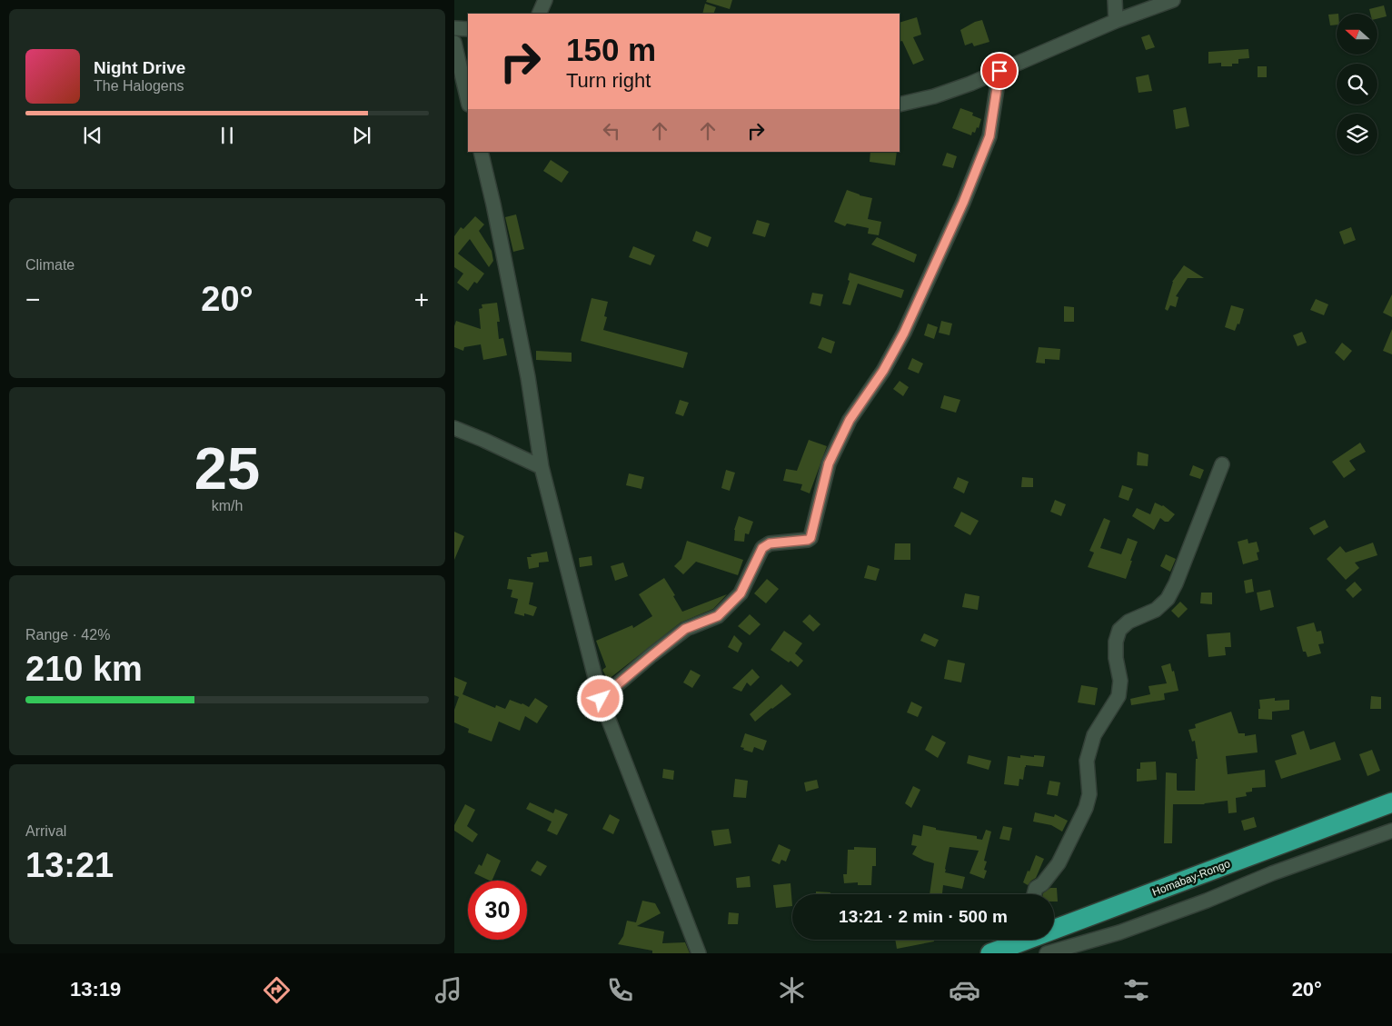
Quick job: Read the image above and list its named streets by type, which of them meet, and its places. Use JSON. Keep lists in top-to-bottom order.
{
  "streets": {
    "highway": ["Homabay-Rongo"]
  },
  "north": "left",
  "page": {
    "turn": ["150 m", "Turn right"],
    "song": ["Night Drive", "The Halogens"],
    "tile": [
      "Climate",
      ["25", "km/h"],
      ["Range · 42%", "210 km"],
      ["Arrival", "13:21"]
    ],
    "heat": ["−", "20°", "+"],
    "limit": "30",
    "trip": "13:21 · 2 min · 500 m",
    "tabs": ["13:19", "20°"]
  }
}
